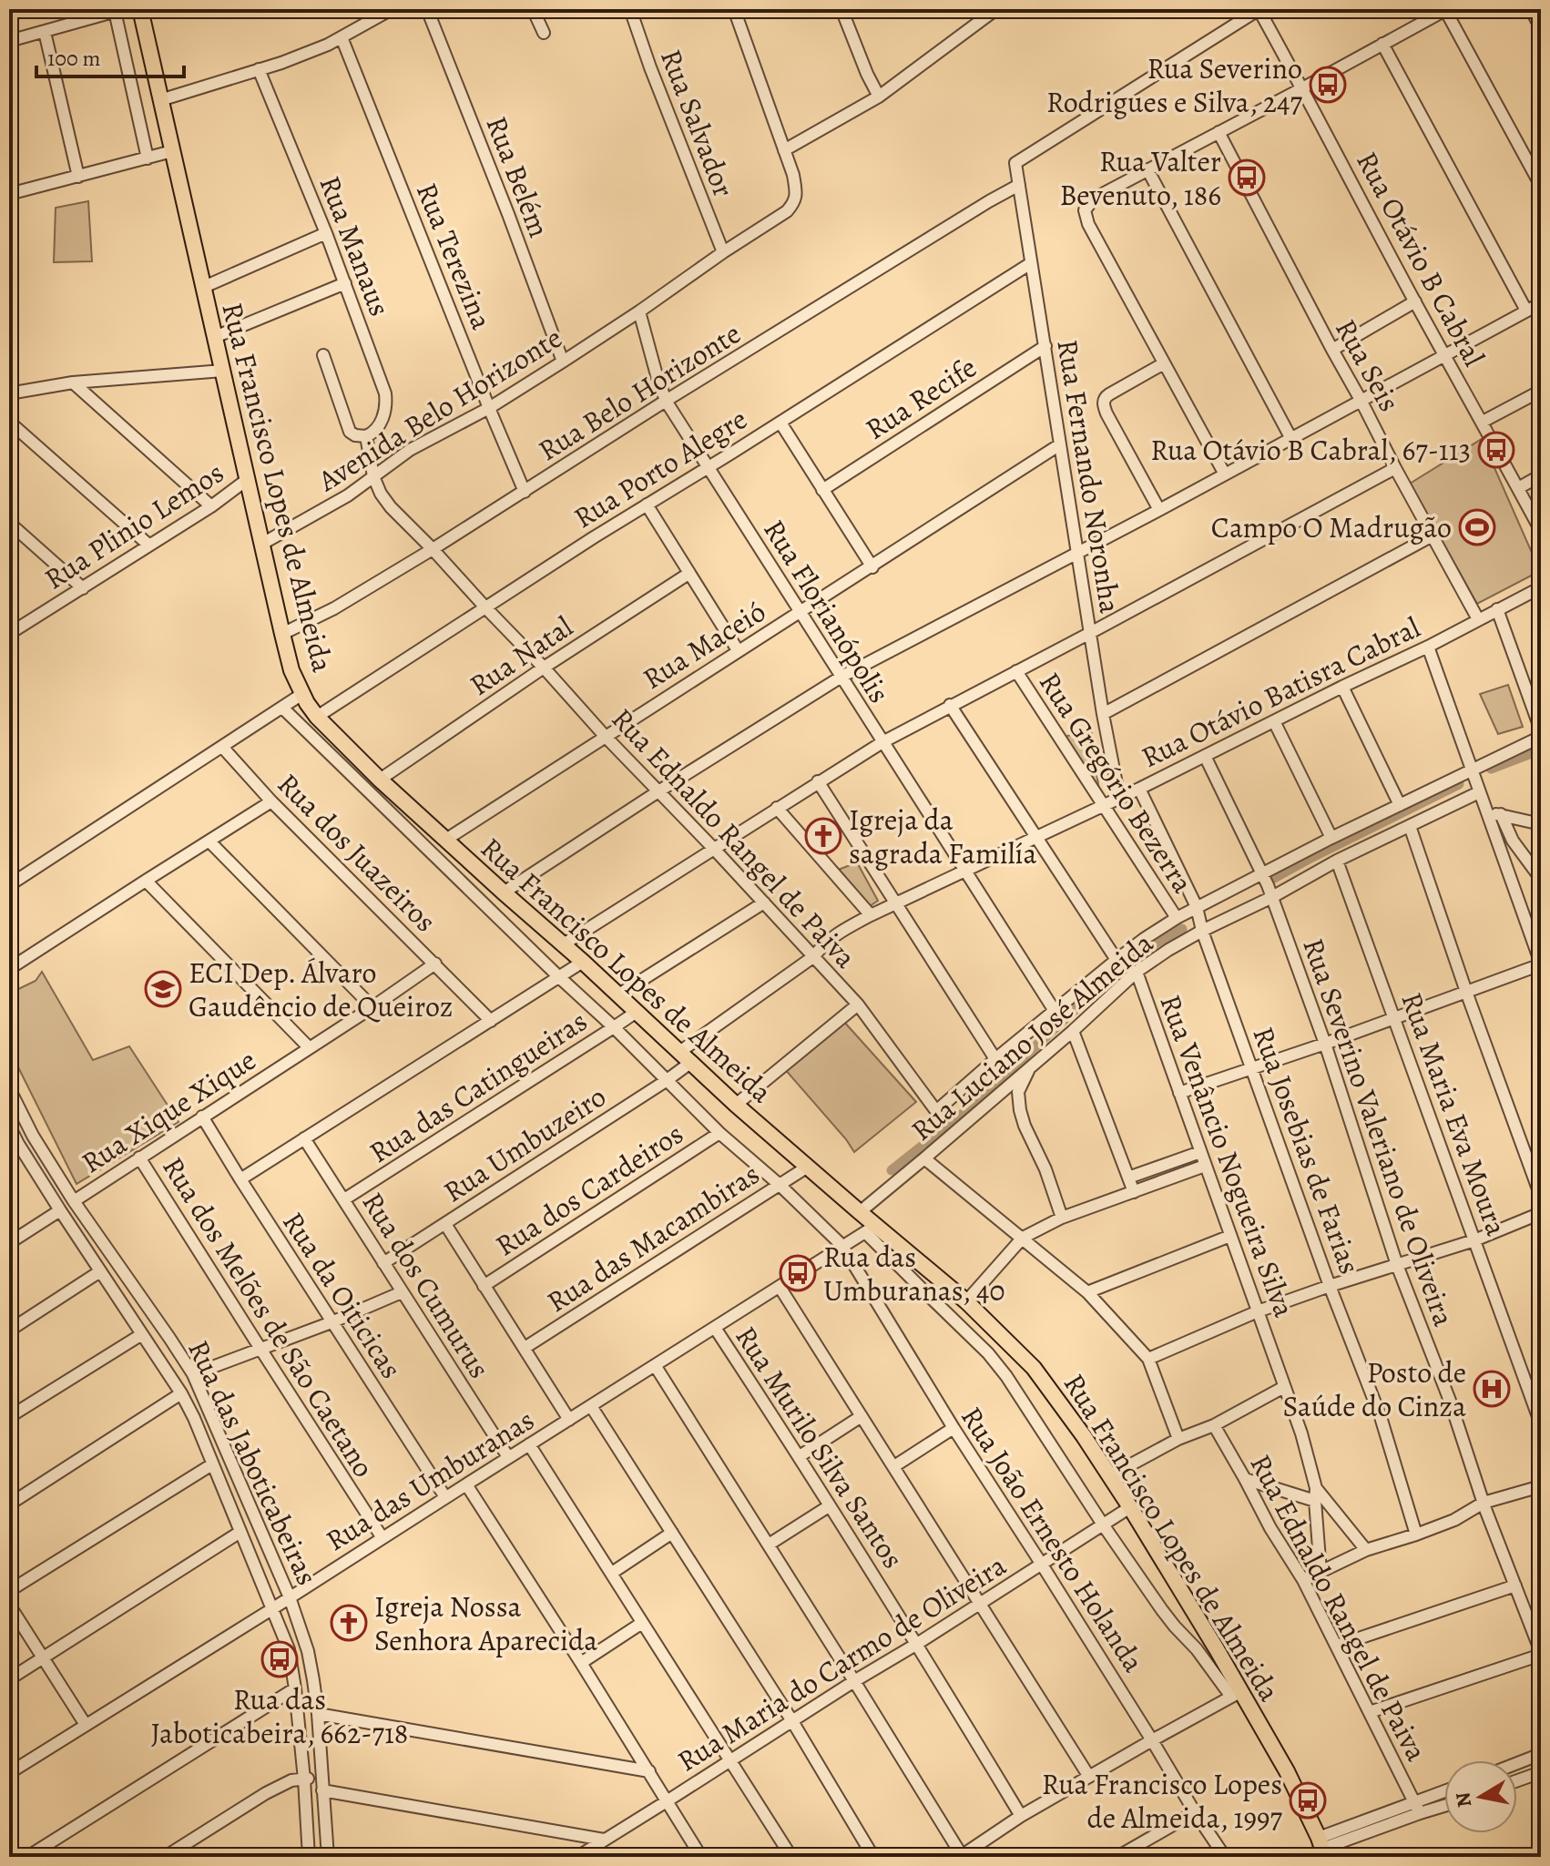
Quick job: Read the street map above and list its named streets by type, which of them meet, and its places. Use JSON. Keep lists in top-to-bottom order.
{
  "streets": {
    "main road": ["Rua Francisco Lopes de Almeida"],
    "street": [
      "Rua Salvador",
      "Rua Belém",
      "Rua Manaus",
      "Rua Terezina",
      "Rua Otávio B Cabral",
      "Rua Seis",
      "Rua Belo Horizonte",
      "Rua Recife",
      "Avenida Belo Horizonte",
      "Rua Porto Alegre",
      "Rua Fernando Noronha",
      "Rua Plinio Lemos",
      "Rua Florianópolis",
      "Rua Maceió",
      "Rua Natal",
      "Rua Otávio Batisra Cabral",
      "Rua Gregório Bezerra",
      "Rua Ednaldo Rangel de Paiva",
      "Rua dos Juazeiros",
      "Rua Luciano José Almeida",
      "Rua das Catingueiras",
      "Rua Xique Xique",
      "Rua Maria Eva Moura",
      "Rua Severino Valeriano de Oliveira",
      "Rua Umbuzeiro",
      "Rua Josebias de Farias",
      "Rua Venâncio Nogueira Silva",
      "Rua dos Cardeiros",
      "Rua das Macambiras",
      "Rua dos Cumurus",
      "Rua da Oiticicas",
      "Rua dos Melões de São Caetano",
      "Rua Murilo Silva Santos",
      "Rua das Jaboticabeiras",
      "Rua das Umburanas",
      "Rua João Ernesto Holanda",
      "Rua Maria do Carmo de Oliveira"
    ]
  },
  "crossings": [
    ["Rua Belém", "Avenida Belo Horizonte"],
    ["Rua Terezina", "Rua Belo Horizonte"],
    ["Rua Terezina", "Avenida Belo Horizonte"],
    ["Rua Otávio B Cabral", "Rua Fernando Noronha"],
    ["Rua Seis", "Rua Otávio Batisra Cabral"],
    ["Rua Belo Horizonte", "Rua Fernando Noronha"],
    ["Rua Belo Horizonte", "Rua Francisco Lopes de Almeida"],
    ["Rua Belo Horizonte", "Rua Florianópolis"],
    ["Rua Recife", "Rua Fernando Noronha"],
    ["Avenida Belo Horizonte", "Rua Francisco Lopes de Almeida"],
    ["Avenida Belo Horizonte", "Rua Florianópolis"],
    ["Rua Porto Alegre", "Rua Fernando Noronha"],
    ["Rua Porto Alegre", "Rua Francisco Lopes de Almeida"],
    ["Rua Porto Alegre", "Rua Florianópolis"],
    ["Rua Porto Alegre", "Rua Ednaldo Rangel de Paiva"],
    ["Rua Fernando Noronha", "Rua Maceió"],
    ["Rua Fernando Noronha", "Rua Otávio Batisra Cabral"],
    ["Rua Francisco Lopes de Almeida", "Rua Plinio Lemos"],
    ["Rua Francisco Lopes de Almeida", "Rua Maceió"],
    ["Rua Francisco Lopes de Almeida", "Rua Natal"],
    ["Rua Francisco Lopes de Almeida", "Rua Luciano José Almeida"],
    ["Rua Francisco Lopes de Almeida", "Rua das Catingueiras"],
    ["Rua Francisco Lopes de Almeida", "Rua Umbuzeiro"],
    ["Rua Francisco Lopes de Almeida", "Rua das Macambiras"],
    ["Rua Francisco Lopes de Almeida", "Rua das Umburanas"],
    ["Rua Francisco Lopes de Almeida", "Rua Maria do Carmo de Oliveira"],
    ["Rua Florianópolis", "Rua Maceió"],
    ["Rua Florianópolis", "Rua Otávio Batisra Cabral"],
    ["Rua Florianópolis", "Rua Luciano José Almeida"],
    ["Rua Maceió", "Rua Ednaldo Rangel de Paiva"],
    ["Rua Natal", "Rua Ednaldo Rangel de Paiva"],
    ["Rua Otávio Batisra Cabral", "Rua Gregório Bezerra"],
    ["Rua Otávio Batisra Cabral", "Rua Severino Valeriano de Oliveira"],
    ["Rua Otávio Batisra Cabral", "Rua Umbuzeiro"],
    ["Rua Otávio Batisra Cabral", "Rua Josebias de Farias"],
    ["Rua Gregório Bezerra", "Rua Luciano José Almeida"],
    ["Rua Ednaldo Rangel de Paiva", "Rua Luciano José Almeida"],
    ["Rua Ednaldo Rangel de Paiva", "Rua Umbuzeiro"],
    ["Rua dos Juazeiros", "Rua Xique Xique"],
    ["Rua Luciano José Almeida", "Rua Maria Eva Moura"],
    ["Rua Luciano José Almeida", "Rua Severino Valeriano de Oliveira"],
    ["Rua Luciano José Almeida", "Rua Josebias de Farias"],
    ["Rua Luciano José Almeida", "Rua Venâncio Nogueira Silva"],
    ["Rua das Catingueiras", "Rua dos Cumurus"],
    ["Rua das Catingueiras", "Rua João Ernesto Holanda"],
    ["Rua Xique Xique", "Rua da Oiticicas"],
    ["Rua Xique Xique", "Rua dos Melões de São Caetano"],
    ["Rua Xique Xique", "Rua das Jaboticabeiras"],
    ["Rua Umbuzeiro", "Rua dos Cumurus"],
    ["Rua Umbuzeiro", "Rua João Ernesto Holanda"],
    ["Rua dos Cardeiros", "Rua João Ernesto Holanda"],
    ["Rua das Macambiras", "Rua João Ernesto Holanda"],
    ["Rua dos Cumurus", "Rua das Umburanas"],
    ["Rua da Oiticicas", "Rua das Umburanas"],
    ["Rua dos Melões de São Caetano", "Rua das Umburanas"],
    ["Rua Murilo Silva Santos", "Rua das Umburanas"],
    ["Rua Murilo Silva Santos", "Rua Maria do Carmo de Oliveira"],
    ["Rua das Jaboticabeiras", "Rua das Umburanas"],
    ["Rua das Umburanas", "Rua João Ernesto Holanda"],
    ["Rua João Ernesto Holanda", "Rua Maria do Carmo de Oliveira"]
  ],
  "places": {
    "bus stop": [
      "Rua Severino Rodrigues e Silva, 247",
      "Rua Valter Bevenuto, 186",
      "Rua Otávio B Cabral, 67-113",
      "Rua das Umburanas, 40",
      "Rua das Jaboticabeira, 662-718",
      "Rua Francisco Lopes de Almeida, 1997"
    ],
    "sports": ["Campo O Madrugão"],
    "church": ["Igreja da sagrada Familía", "Igreja Nossa Senhora Aparecida"],
    "school or university": ["ECI Dep. Álvaro Gaudêncio de Queiroz"],
    "hospital": ["Posto de Saúde do Cinza"]
  },
  "scale_bar": "100 m",
  "north": "left"
}
